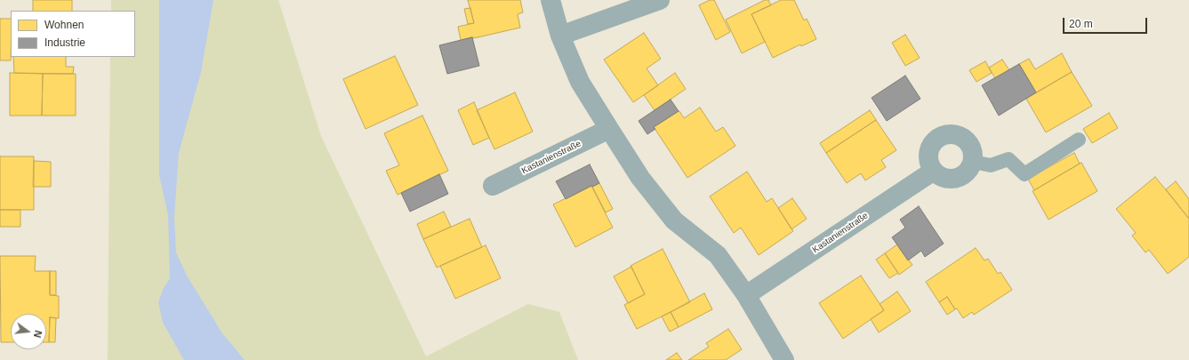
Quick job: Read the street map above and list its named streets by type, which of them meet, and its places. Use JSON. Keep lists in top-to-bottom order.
{
  "streets": {
    "street": ["Kastanienstraße"]
  },
  "legend": ["Wohnen", "Industrie"],
  "scale_bar": "20 m",
  "north": "right"
}
